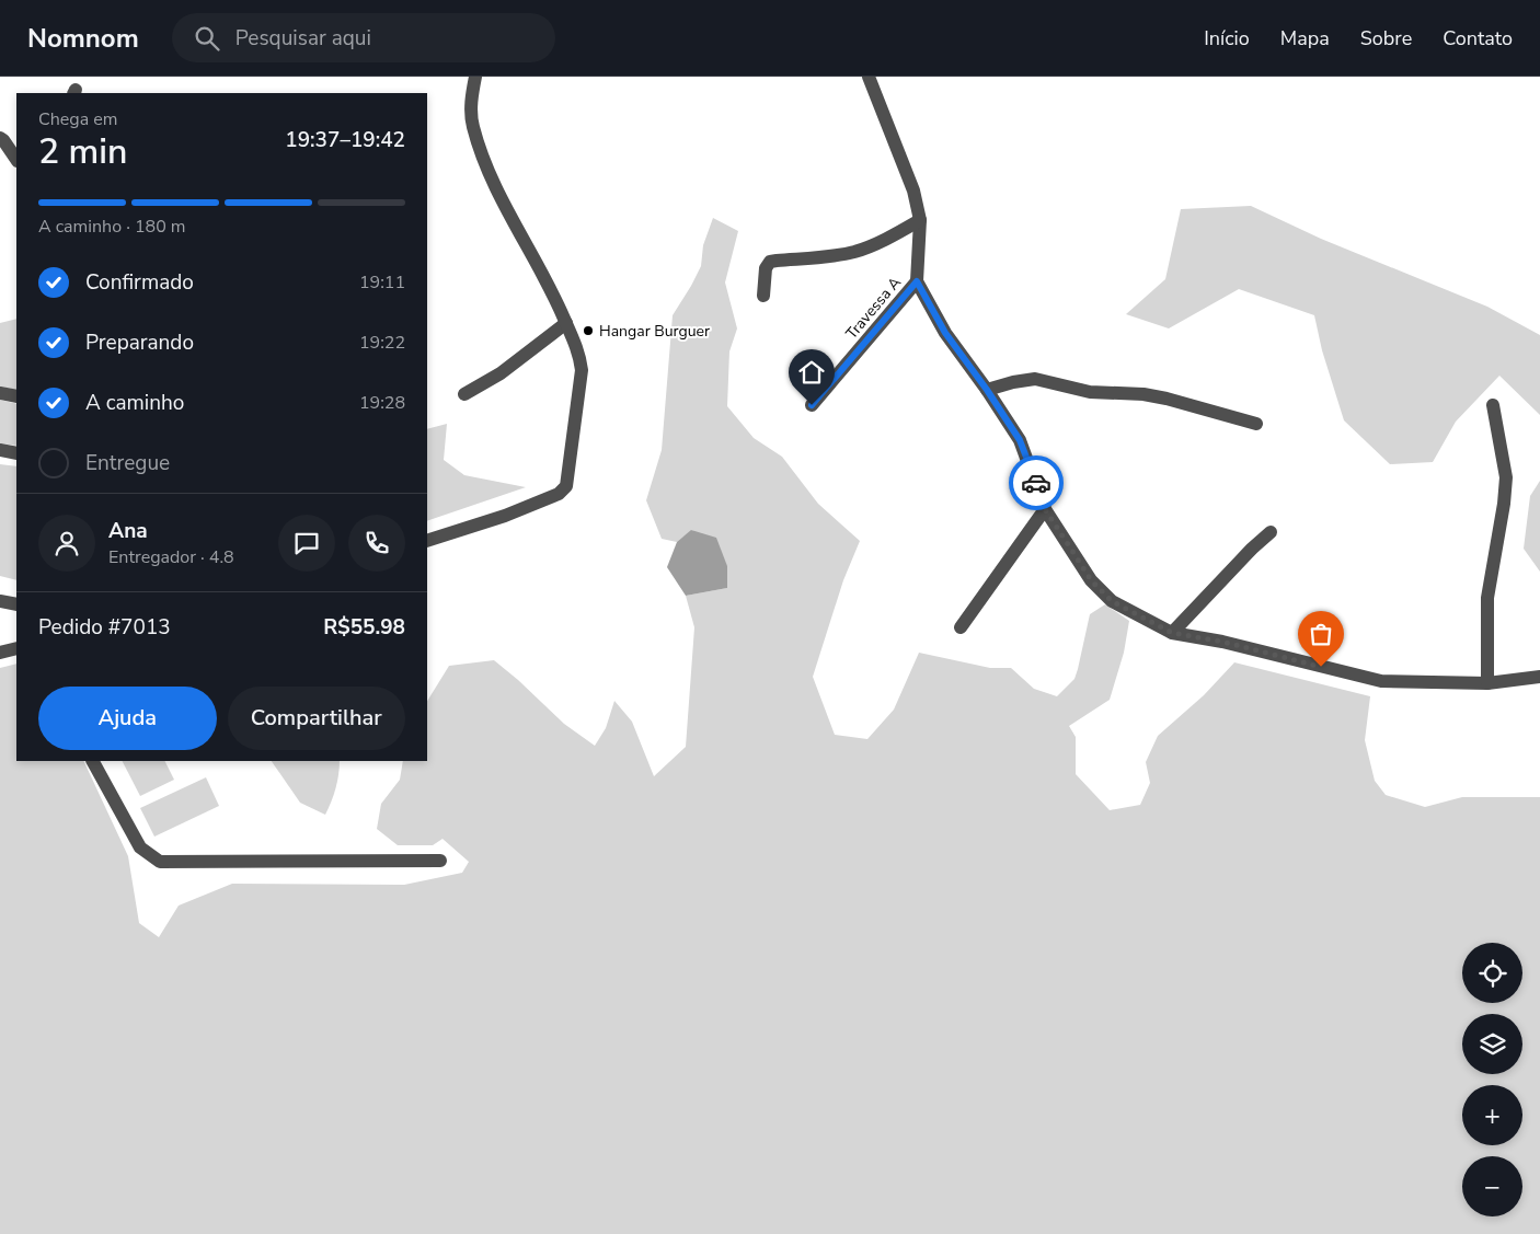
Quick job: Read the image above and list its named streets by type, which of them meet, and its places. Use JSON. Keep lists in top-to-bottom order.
{
  "streets": {
    "street": ["Travessa A"]
  },
  "places": ["Hangar Burguer"],
  "page": {
    "header": "Nomnom",
    "search": "Pesquisar aqui",
    "nav": [
      "Início",
      "Mapa",
      "Sobre",
      "Contato"
    ],
    "heading": ["2 min", "Chega em", "19:37–19:42"],
    "panel": [
      "Ana",
      "Entregador · 4.8",
      "Pedido #7013",
      "R$55.98"
    ],
    "bar": "A caminho · 180 m",
    "list": [
      ["Confirmado", "19:11"],
      ["Preparando", "19:22"],
      ["A caminho", "19:28"],
      "Entregue"
    ],
    "buttons": ["Ajuda", "Compartilhar"],
    "map_buttons": ["+", "−"]
  }
}
